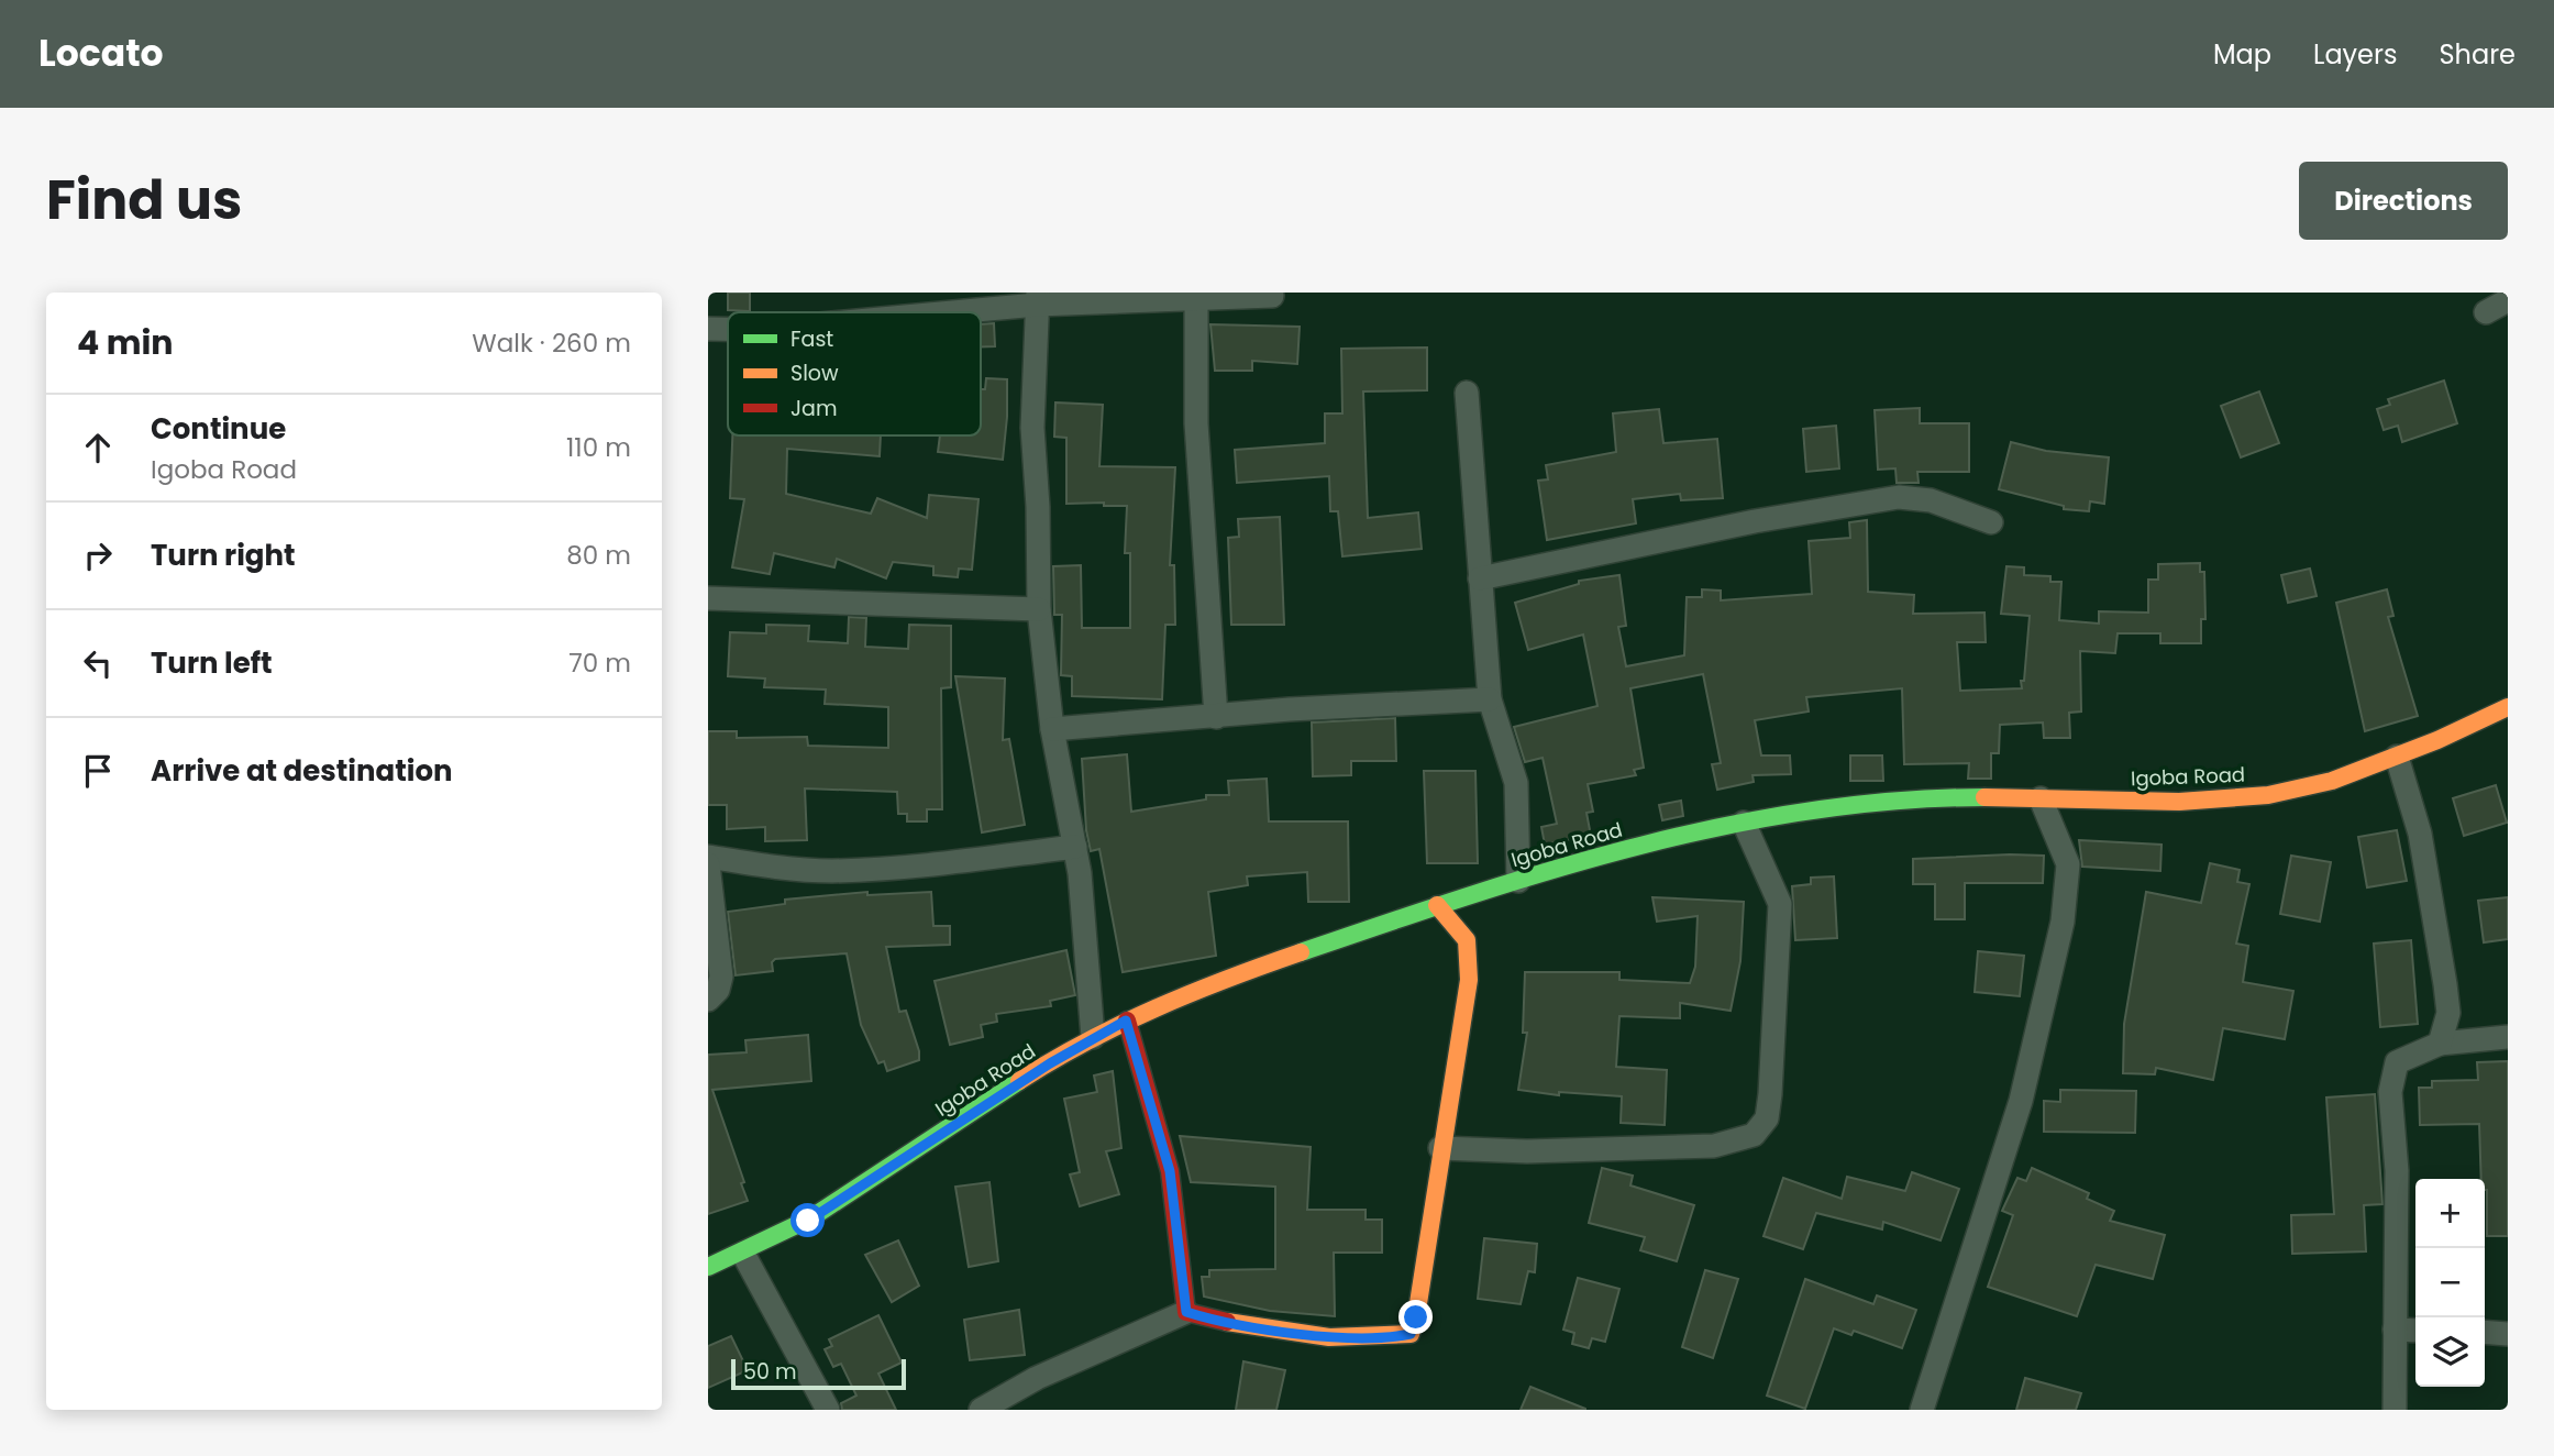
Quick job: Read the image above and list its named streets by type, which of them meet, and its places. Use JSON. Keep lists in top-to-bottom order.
{
  "streets": {
    "street": ["Igoba Road"]
  },
  "legend": ["Fast", "Slow", "Jam"],
  "scale_bar": "50 m",
  "page": {
    "header": "Locato",
    "nav": ["Map", "Layers", "Share"],
    "title": "Find us",
    "buttons": "Directions",
    "heading": ["4 min", "Walk · 260 m"],
    "list": [
      ["Continue", "Igoba Road", "110 m"],
      ["Turn right", "80 m"],
      ["Turn left", "70 m"],
      "Arrive at destination"
    ],
    "map_buttons": ["+", "−"],
    "scale": "50 m"
  }
}
